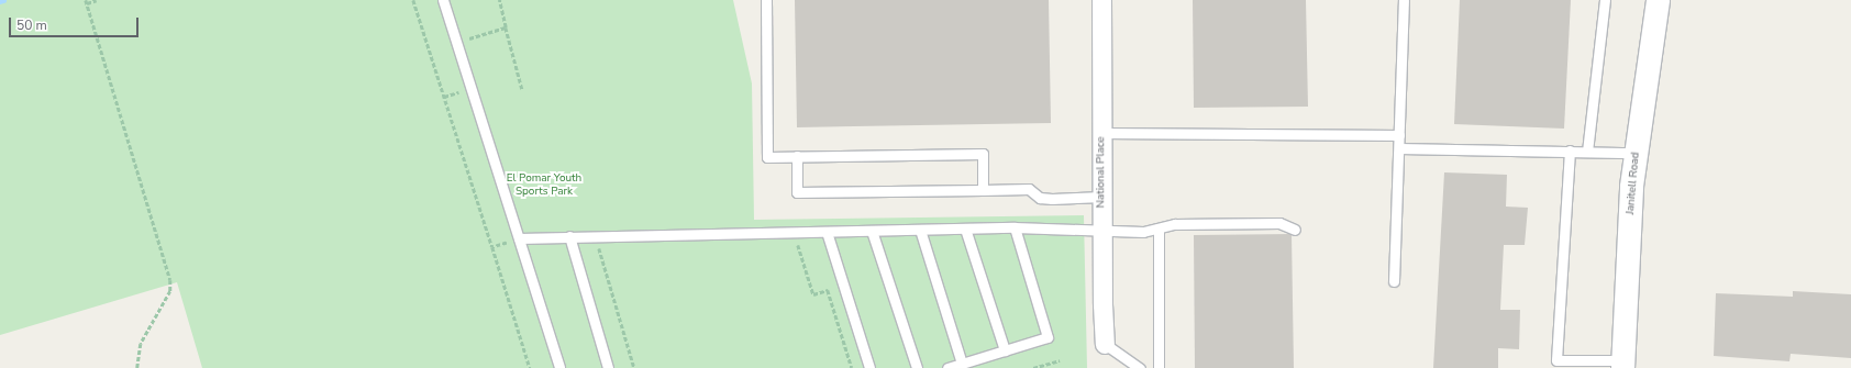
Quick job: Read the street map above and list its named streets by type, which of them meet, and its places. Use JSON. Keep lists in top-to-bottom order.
{
  "streets": {
    "street": ["National Place", "Janitell Road"]
  },
  "parks": ["El Pomar Youth Sports Park"],
  "scale_bar": "50 m"
}
